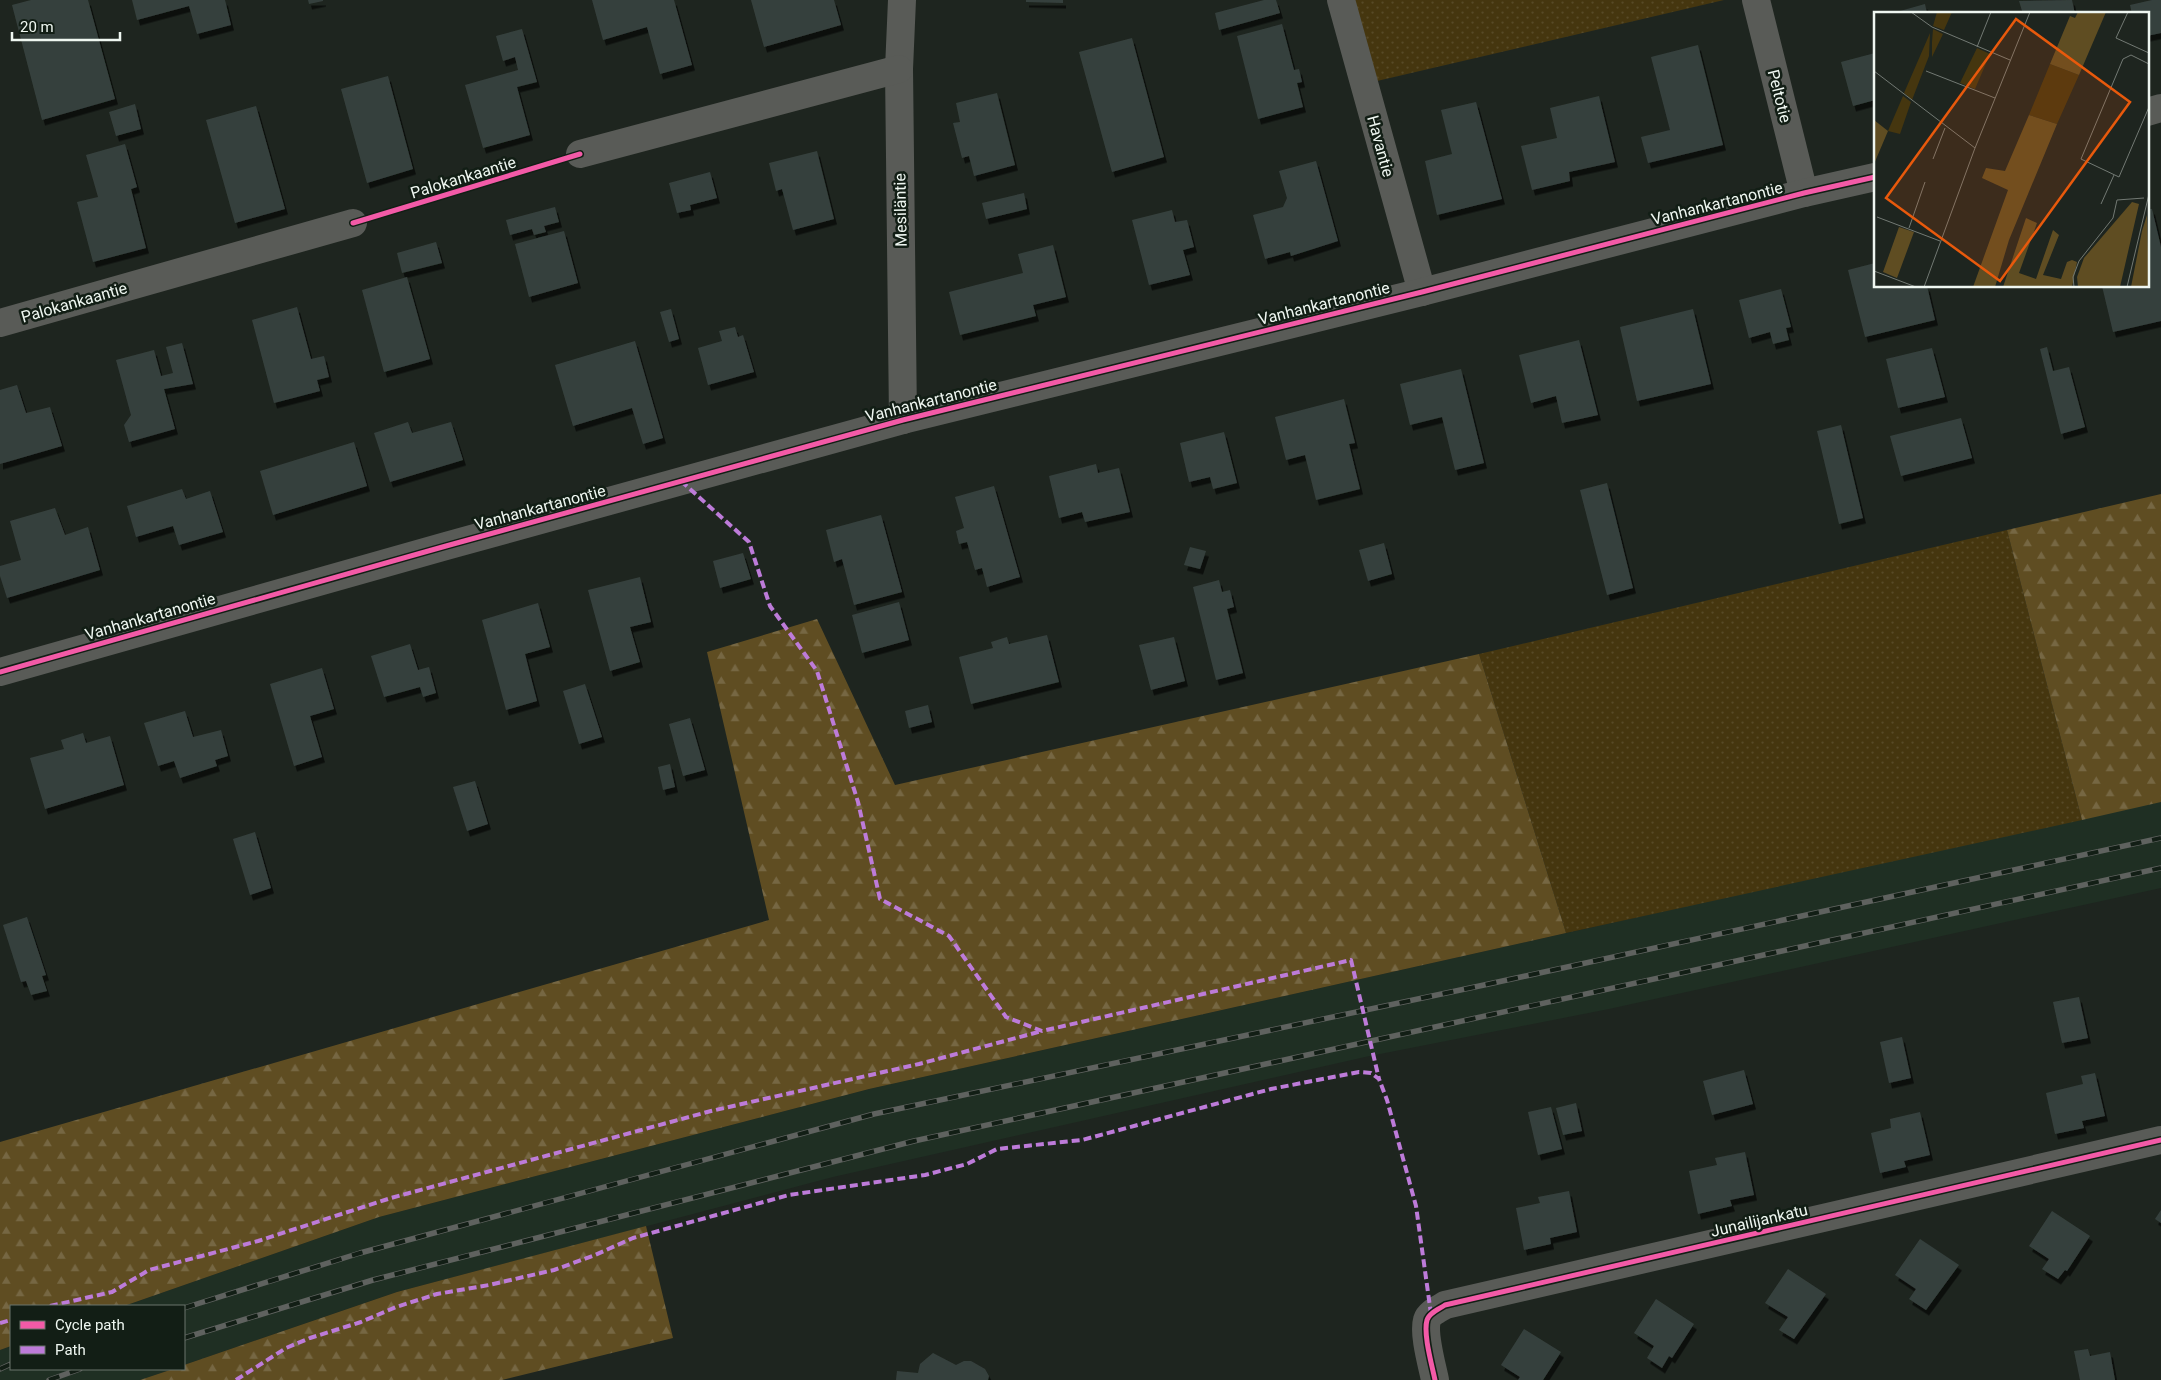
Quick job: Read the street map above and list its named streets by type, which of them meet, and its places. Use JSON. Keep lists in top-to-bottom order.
{
  "streets": {
    "street": [
      "Peltotie",
      "Havantie",
      "Palokankaantie",
      "Vanhankartanontie",
      "Mesiläntie",
      "Junailijankatu"
    ]
  },
  "crossings": [
    ["Peltotie", "Vanhankartanontie"],
    ["Havantie", "Vanhankartanontie"],
    ["Vanhankartanontie", "Mesiläntie"]
  ],
  "legend": ["Cycle path", "Path"],
  "scale_bar": "20 m"
}
